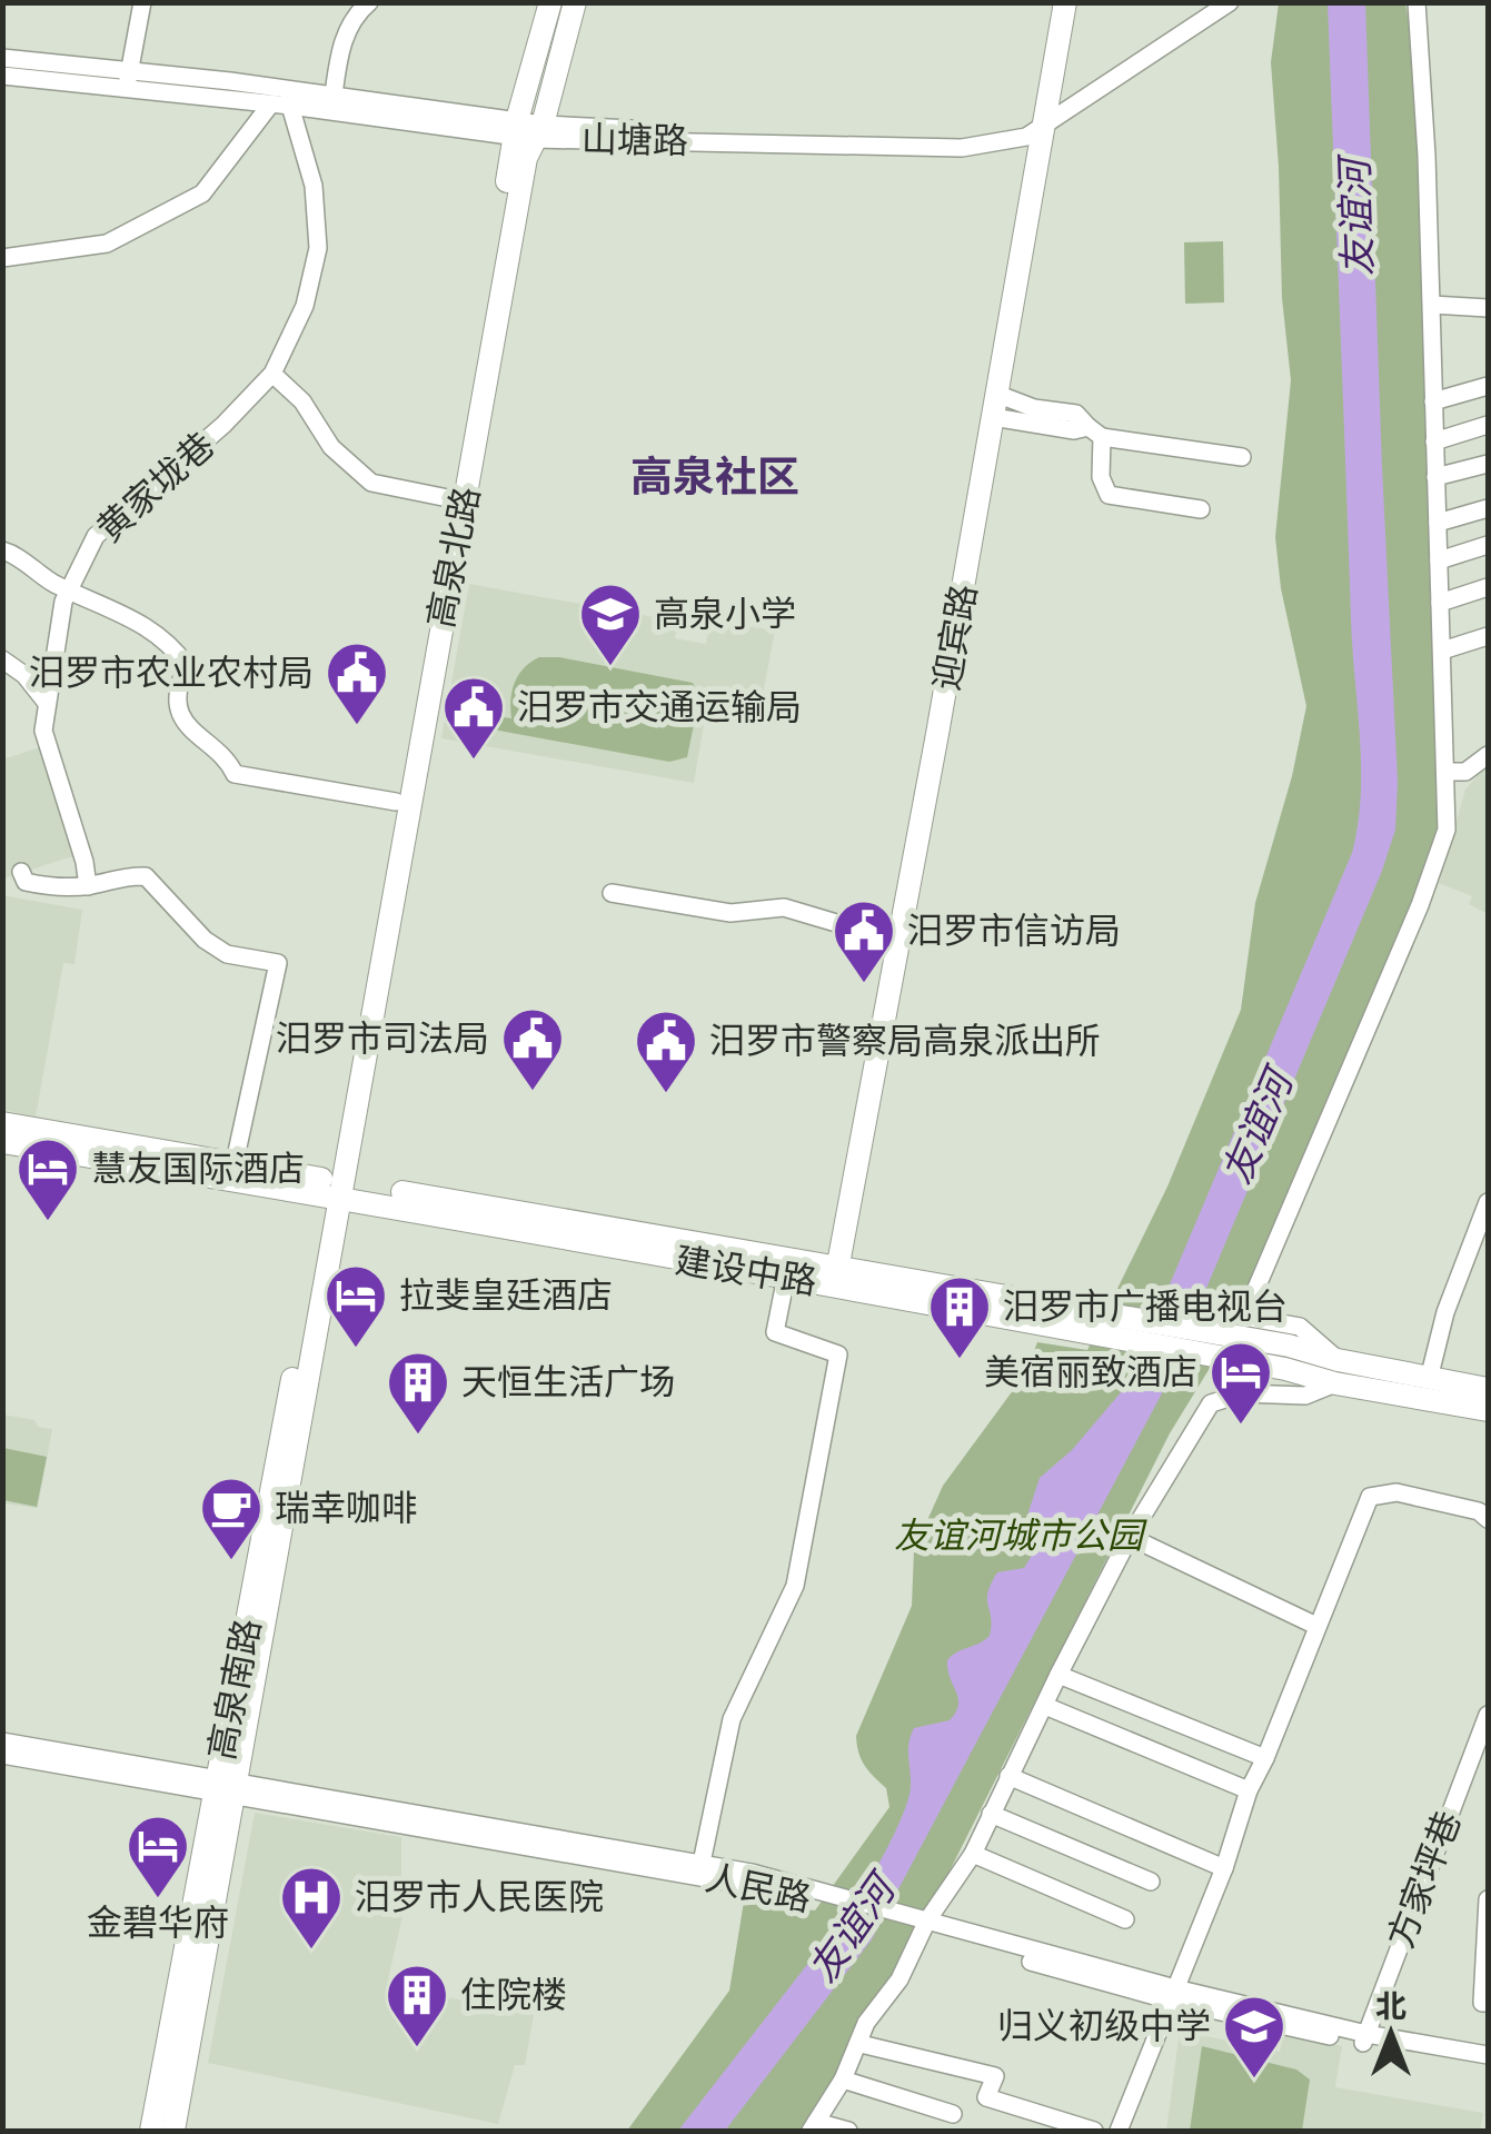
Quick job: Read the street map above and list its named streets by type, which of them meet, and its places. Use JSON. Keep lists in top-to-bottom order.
{
  "streets": {
    "main road": [
      "高泉北路",
      "迎宾路",
      "建设中路",
      "高泉南路"
    ],
    "street": [
      "山塘路",
      "黄家垅巷",
      "方家坪巷",
      "人民路"
    ]
  },
  "crossings": [
    ["山塘路", "黄家垅巷"],
    ["山塘路", "高泉北路"],
    ["山塘路", "迎宾路"],
    ["高泉北路", "建设中路"],
    ["高泉北路", "高泉南路"],
    ["迎宾路", "建设中路"],
    ["建设中路", "高泉南路"],
    ["高泉南路", "人民路"],
    ["方家坪巷", "人民路"]
  ],
  "districts": ["高泉社区"],
  "water": ["友谊河"],
  "parks": ["友谊河城市公园"],
  "places": {
    "school or university": ["高泉小学", "归义初级中学"],
    "public building": [
      "汨罗市农业农村局",
      "汨罗市交通运输局",
      "汨罗市信访局",
      "汨罗市司法局",
      "汨罗市警察局高泉派出所"
    ],
    "hotel": [
      "慧友国际酒店",
      "拉斐皇廷酒店",
      "美宿丽致酒店",
      "金碧华府"
    ],
    "building": ["汨罗市广播电视台", "天恒生活广场", "住院楼"],
    "cafe": ["瑞幸咖啡"],
    "hospital": ["汨罗市人民医院"]
  },
  "north": "top"
}
